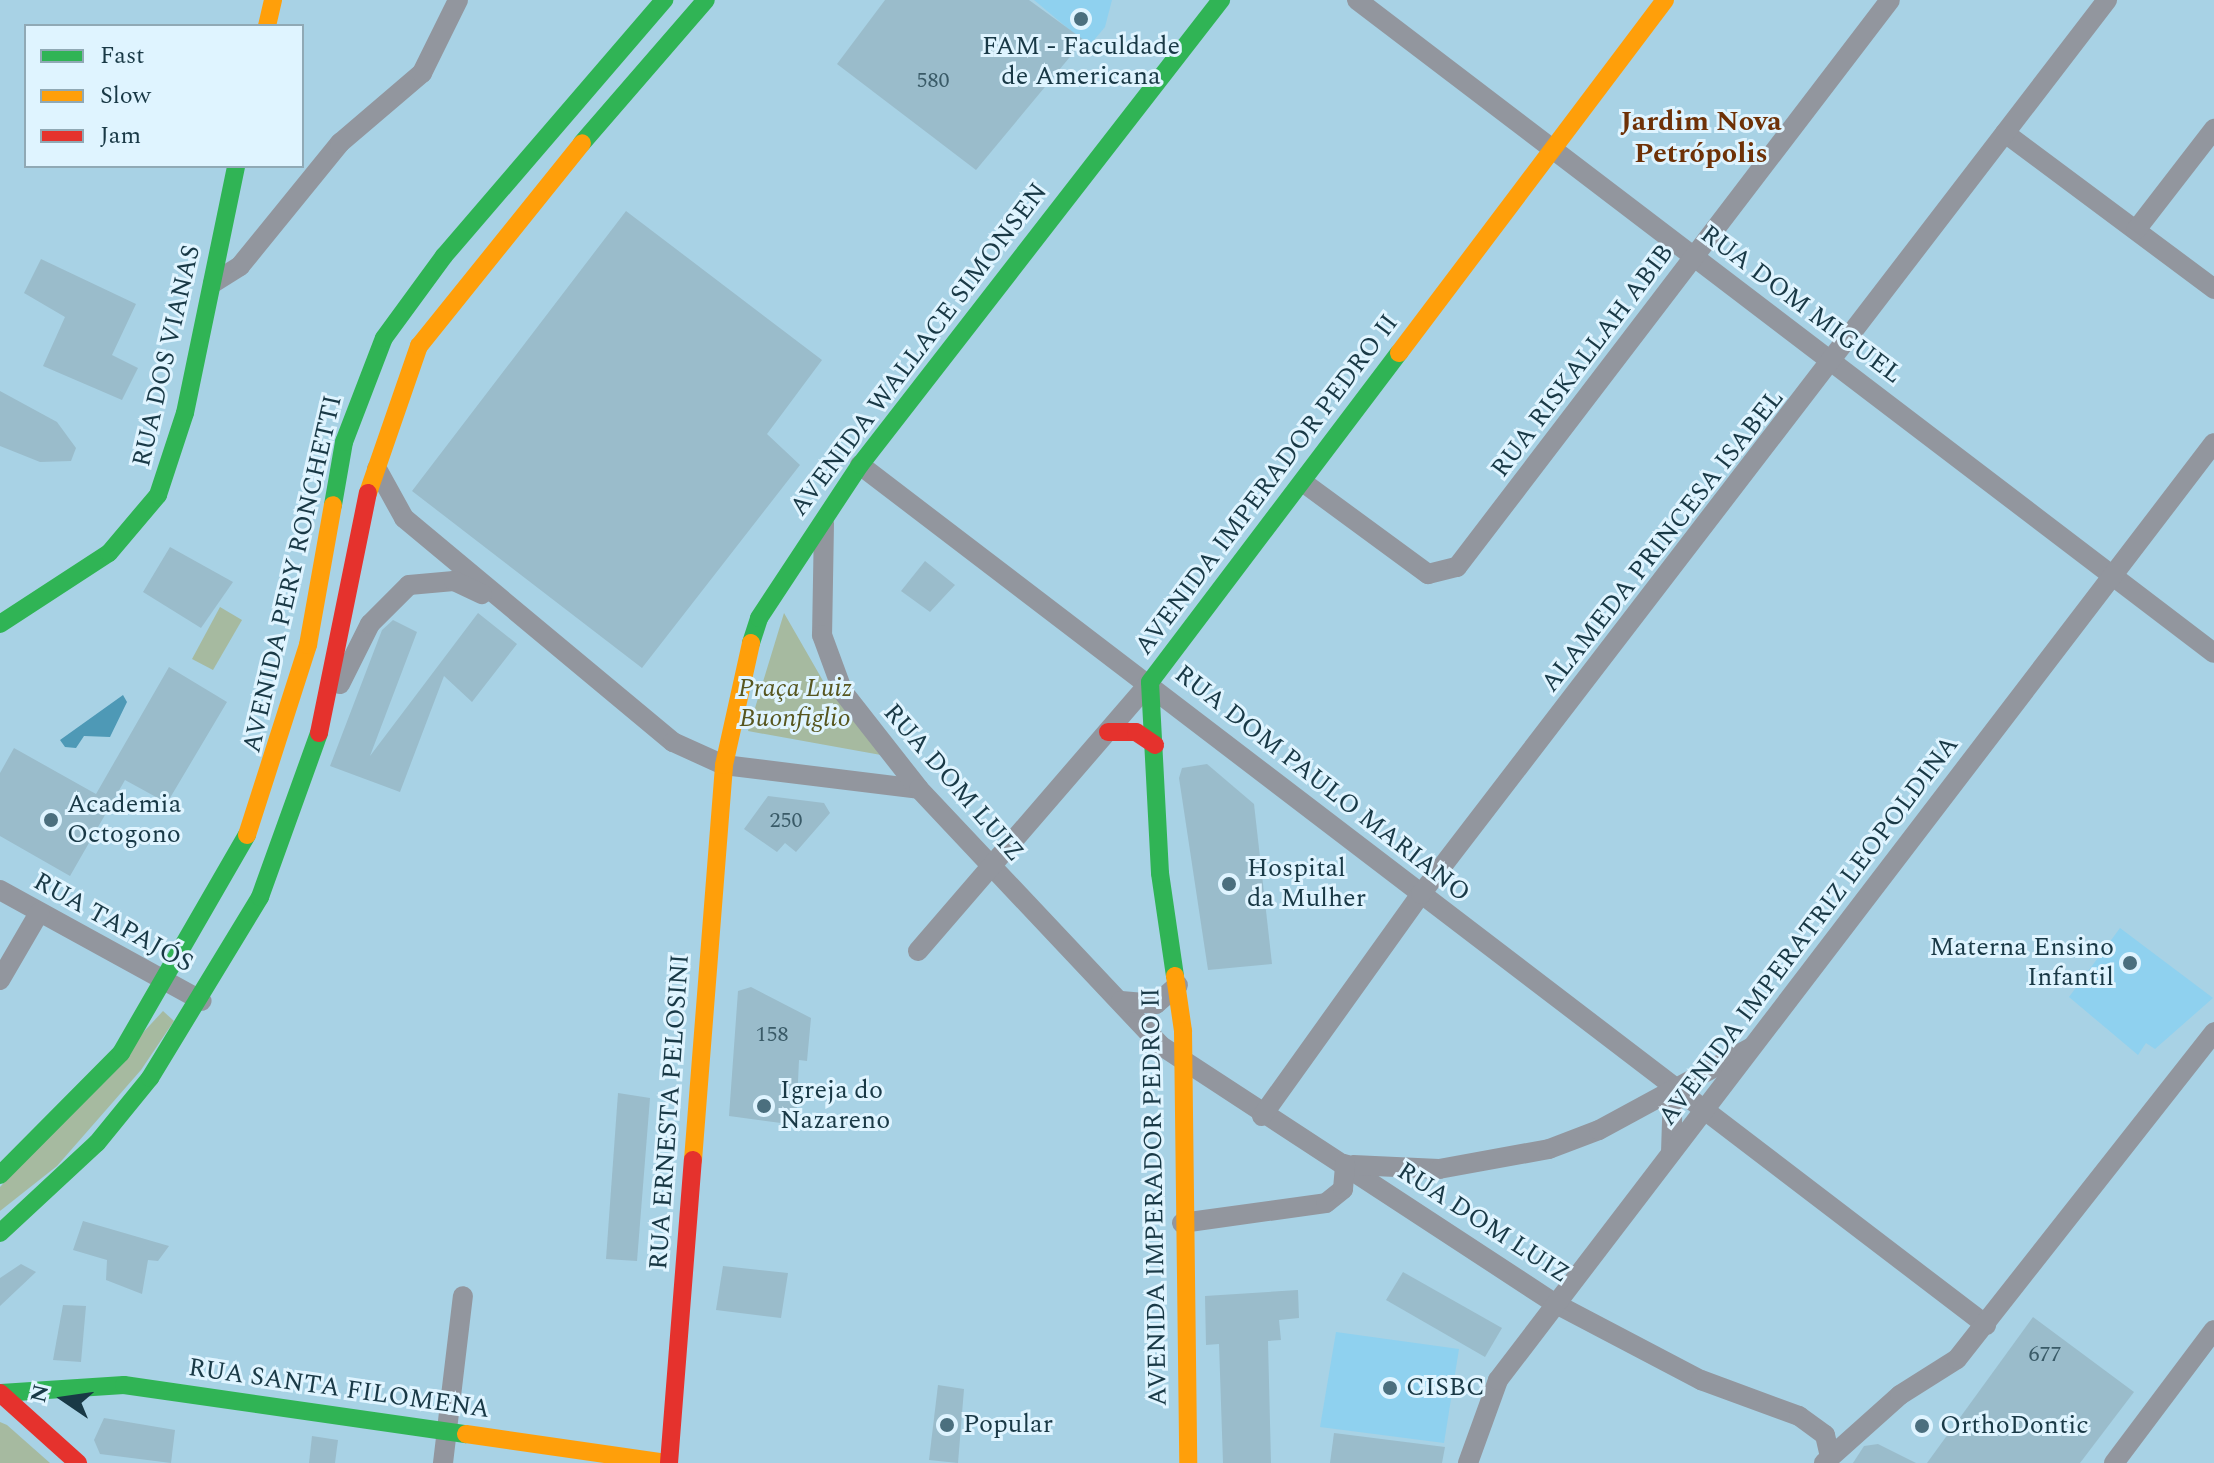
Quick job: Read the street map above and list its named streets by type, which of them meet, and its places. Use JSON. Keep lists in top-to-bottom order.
{
  "streets": {
    "street": [
      "RUA DOM MIGUEL",
      "AVENIDA WALLACE SIMONSEN",
      "RUA DOS VIANAS",
      "RUA RISKALLAH ABIB",
      "AVENIDA IMPERADOR PEDRO II",
      "ALAMEDA PRINCESA ISABEL",
      "AVENIDA PERY RONCHETTI",
      "RUA DOM LUIZ",
      "RUA DOM PAULO MARIANO",
      "RUA TAPAJÓS",
      "AVENIDA IMPERATRIZ LEOPOLDINA",
      "RUA ERNESTA PELOSINI",
      "RUA SANTA FILOMENA"
    ]
  },
  "crossings": [
    ["RUA DOM MIGUEL", "RUA RISKALLAH ABIB"],
    ["RUA DOM MIGUEL", "AVENIDA IMPERADOR PEDRO II"],
    ["RUA DOM MIGUEL", "ALAMEDA PRINCESA ISABEL"],
    ["RUA DOM MIGUEL", "AVENIDA IMPERATRIZ LEOPOLDINA"],
    ["AVENIDA WALLACE SIMONSEN", "RUA DOM LUIZ"],
    ["AVENIDA WALLACE SIMONSEN", "RUA DOM PAULO MARIANO"],
    ["AVENIDA WALLACE SIMONSEN", "RUA ERNESTA PELOSINI"],
    ["RUA RISKALLAH ABIB", "AVENIDA IMPERADOR PEDRO II"],
    ["AVENIDA IMPERADOR PEDRO II", "RUA DOM LUIZ"],
    ["AVENIDA IMPERADOR PEDRO II", "RUA DOM PAULO MARIANO"],
    ["ALAMEDA PRINCESA ISABEL", "RUA DOM LUIZ"],
    ["ALAMEDA PRINCESA ISABEL", "RUA DOM PAULO MARIANO"],
    ["AVENIDA PERY RONCHETTI", "RUA TAPAJÓS"],
    ["RUA DOM LUIZ", "AVENIDA IMPERATRIZ LEOPOLDINA"],
    ["RUA DOM PAULO MARIANO", "AVENIDA IMPERATRIZ LEOPOLDINA"],
    ["RUA ERNESTA PELOSINI", "RUA SANTA FILOMENA"]
  ],
  "districts": ["Jardim Nova Petrópolis"],
  "parks": ["Praça Luiz Buonfiglio"],
  "places": [
    "FAM - Faculdade de Americana",
    "Academia Octogono",
    "Hospital da Mulher",
    "Materna Ensino Infantil",
    "Igreja do Nazareno",
    "CISBC",
    "Popular",
    "OrthoDontic"
  ],
  "house_numbers": [
    "580",
    "250",
    "158",
    "677"
  ],
  "legend": ["Fast", "Slow", "Jam"],
  "north": "left"
}
